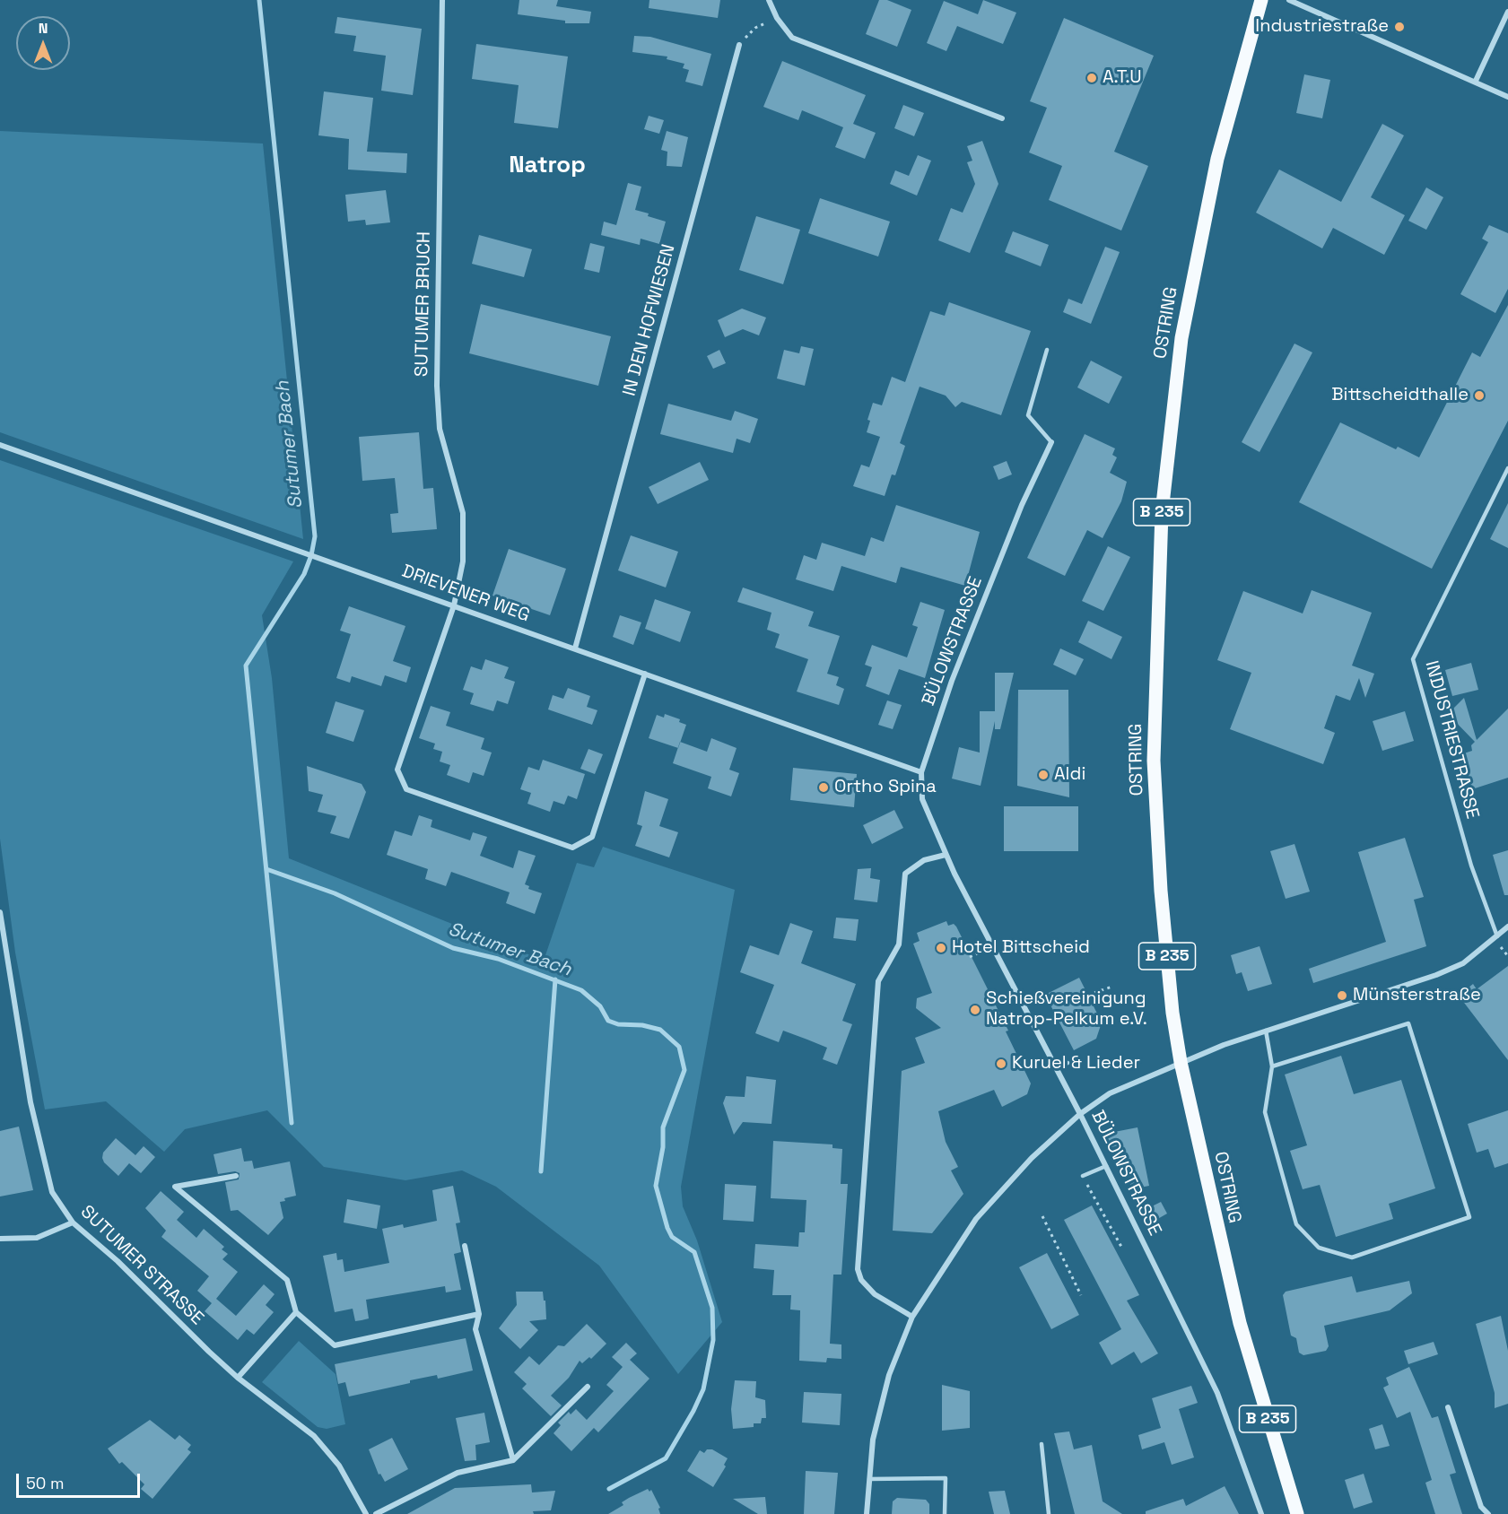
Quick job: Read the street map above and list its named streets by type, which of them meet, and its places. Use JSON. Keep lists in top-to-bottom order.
{
  "streets": {
    "main road": ["OSTRING", "B 235"],
    "street": [
      "SUTUMER BRUCH",
      "IN DEN HOFWIESEN",
      "DRIEVENER WEG",
      "BÜLOWSTRASSE",
      "SUTUMER STRASSE"
    ],
    "lane": ["INDUSTRIESTRASSE"]
  },
  "crossings": [
    ["SUTUMER BRUCH", "DRIEVENER WEG"],
    ["IN DEN HOFWIESEN", "DRIEVENER WEG"],
    ["DRIEVENER WEG", "BÜLOWSTRASSE"]
  ],
  "districts": ["Natrop"],
  "water": ["Sutumer Bach"],
  "places": [
    "Industriestraße",
    "A.T.U",
    "Bittscheidthalle",
    "Aldi",
    "Ortho Spina",
    "Hotel Bittscheid",
    "Münsterstraße",
    "Schießvereinigung Natrop-Pelkum e.V.",
    "Kuruel & Lieder"
  ],
  "scale_bar": "50 m",
  "north": "top"
}
